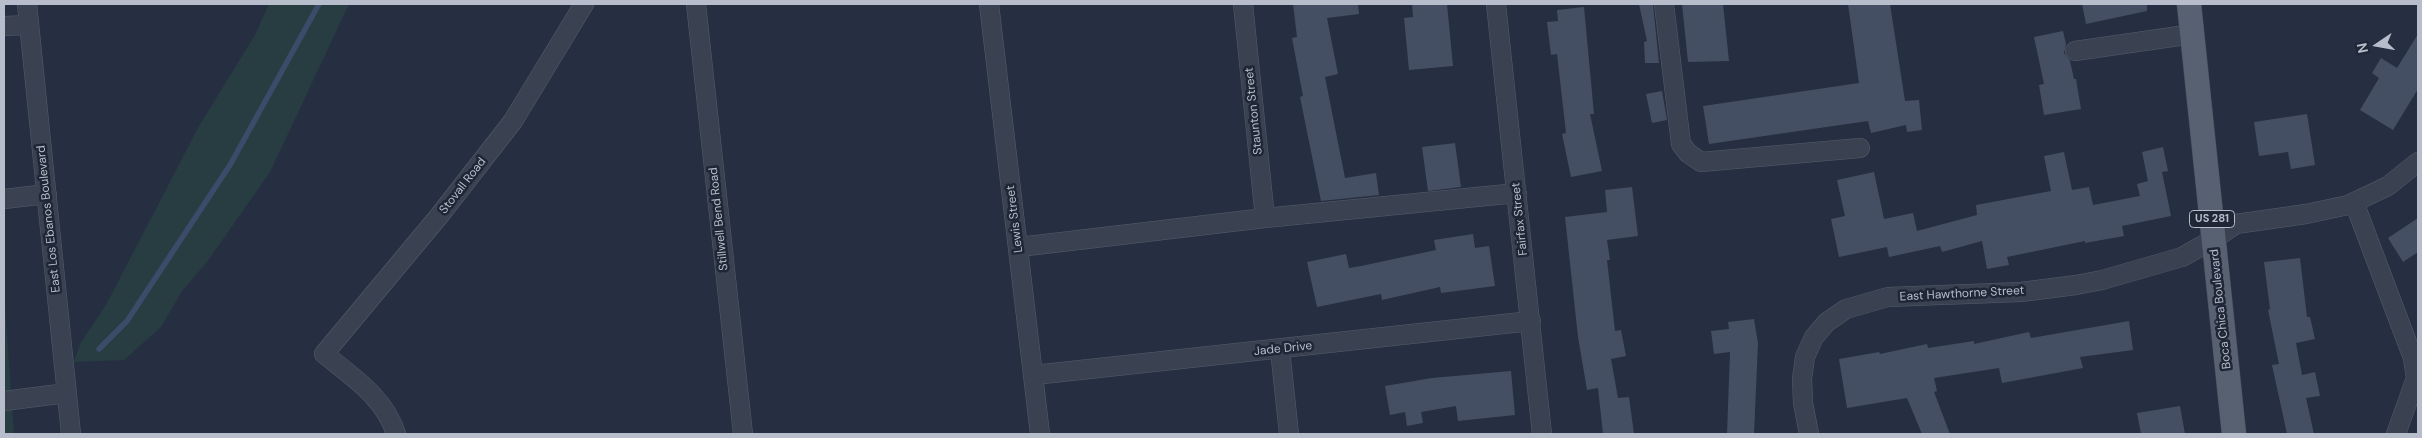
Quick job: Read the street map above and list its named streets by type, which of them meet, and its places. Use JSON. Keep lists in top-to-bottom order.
{
  "streets": {
    "main road": ["US 281", "Boca Chica Boulevard"],
    "street": [
      "Staunton Street",
      "Stovall Road",
      "East Los Ebanos Boulevard",
      "Stillwell Bend Road",
      "Lewis Street",
      "Fairfax Street",
      "East Hawthorne Street",
      "Jade Drive"
    ]
  },
  "crossings": [
    ["Lewis Street", "Jade Drive"],
    ["Fairfax Street", "Jade Drive"],
    ["East Hawthorne Street", "Boca Chica Boulevard"]
  ],
  "north": "left"
}
